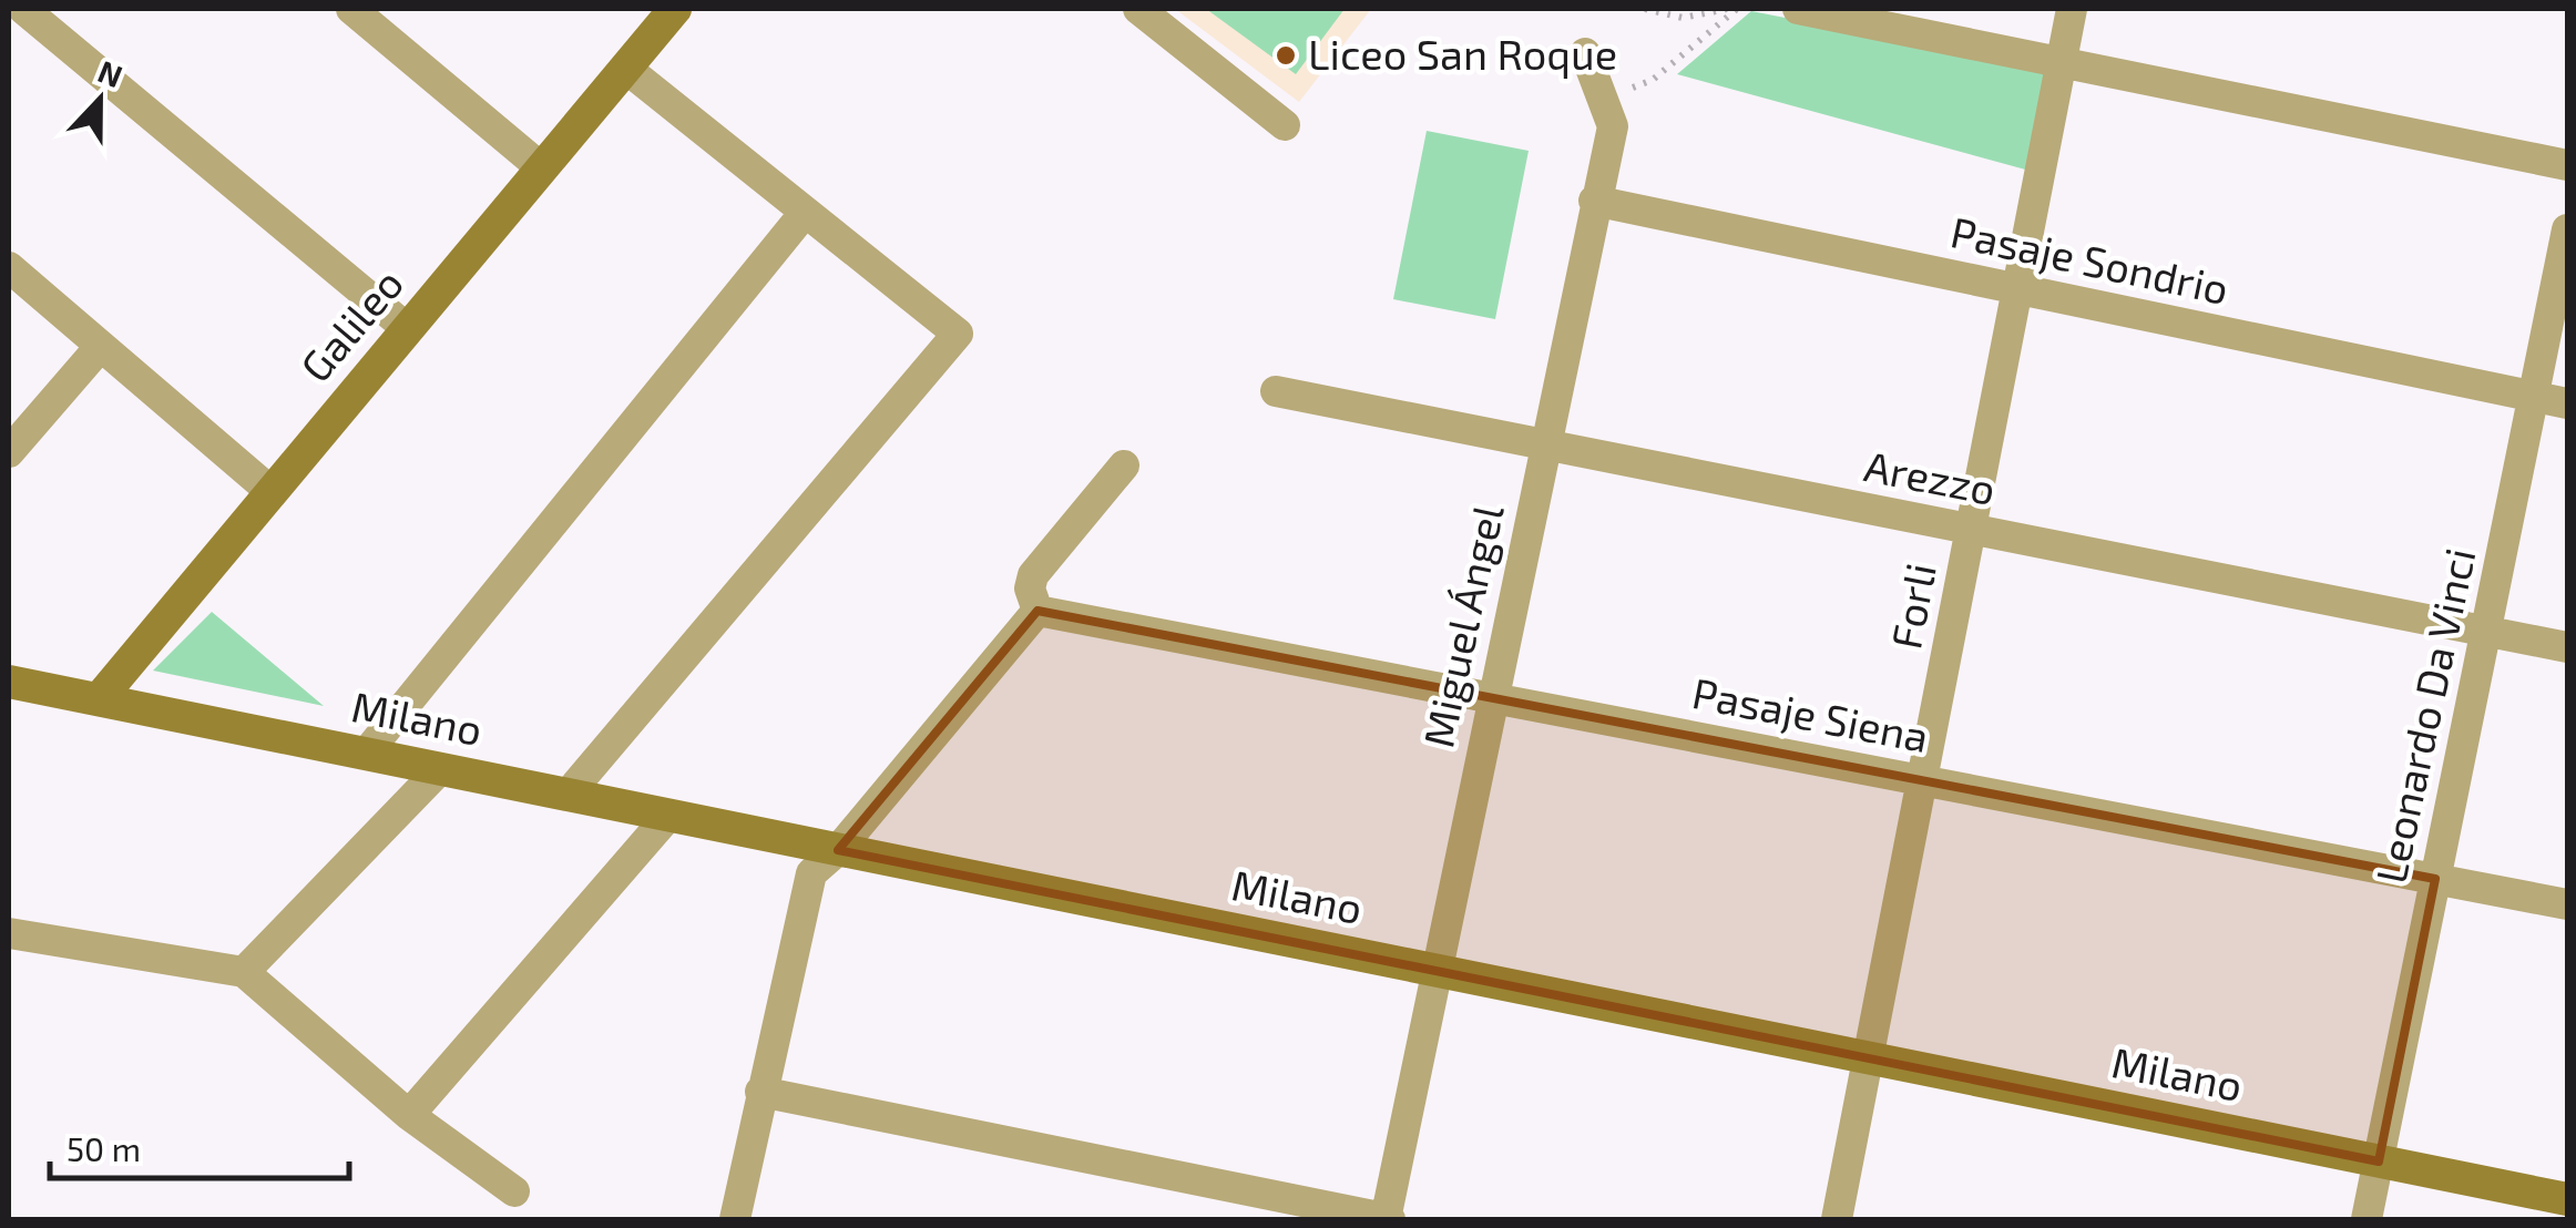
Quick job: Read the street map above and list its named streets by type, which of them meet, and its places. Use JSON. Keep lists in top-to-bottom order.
{
  "streets": {
    "street": [
      "Pasaje Sondrio",
      "Galileo",
      "Arezzo",
      "Forli",
      "Miguel Ángel",
      "Pasaje Siena",
      "Leonardo Da Vinci",
      "Milano"
    ]
  },
  "crossings": [
    ["Pasaje Sondrio", "Forli"],
    ["Pasaje Sondrio", "Miguel Ángel"],
    ["Pasaje Sondrio", "Leonardo Da Vinci"],
    ["Galileo", "Milano"],
    ["Arezzo", "Forli"],
    ["Arezzo", "Miguel Ángel"],
    ["Arezzo", "Leonardo Da Vinci"],
    ["Forli", "Pasaje Siena"],
    ["Forli", "Milano"],
    ["Miguel Ángel", "Pasaje Siena"],
    ["Miguel Ángel", "Milano"],
    ["Pasaje Siena", "Leonardo Da Vinci"],
    ["Leonardo Da Vinci", "Milano"]
  ],
  "places": ["Liceo San Roque"],
  "scale_bar": "50 m",
  "north": "top"
}
